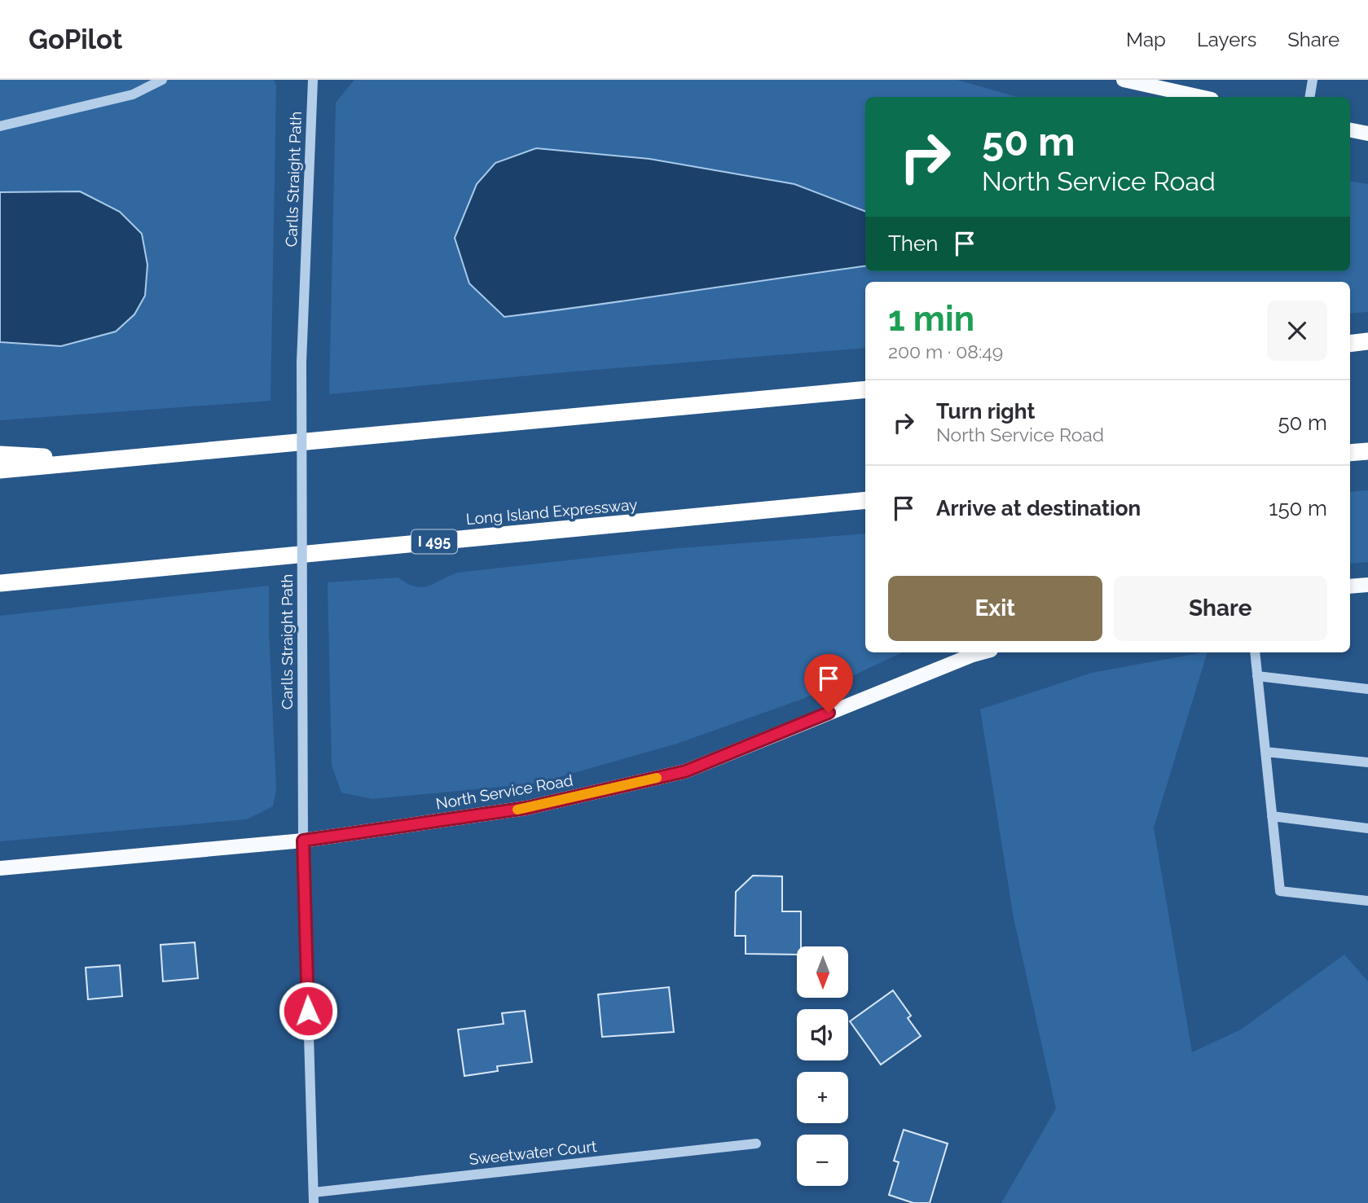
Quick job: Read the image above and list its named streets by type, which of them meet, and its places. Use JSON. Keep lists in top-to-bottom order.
{
  "streets": {
    "highway": ["Long Island Expressway", "I 495"],
    "main road": ["North Service Road"],
    "street": ["Carlls Straight Path", "Sweetwater Court"]
  },
  "crossings": [
    ["Carlls Straight Path", "North Service Road"],
    ["Carlls Straight Path", "Sweetwater Court"]
  ],
  "north": "bottom",
  "page": {
    "header": "GoPilot",
    "nav": ["Map", "Layers", "Share"],
    "turn": ["50 m", "North Service Road"],
    "then": "Then",
    "heading": ["1 min", "200 m · 08:49"],
    "list": [
      {
        "name": "Turn right",
        "note": "North Service Road",
        "value": "50 m"
      },
      {
        "name": "Arrive at destination",
        "value": "150 m"
      }
    ],
    "buttons": ["Exit", "Share"],
    "map_buttons": ["+", "−"]
  }
}
